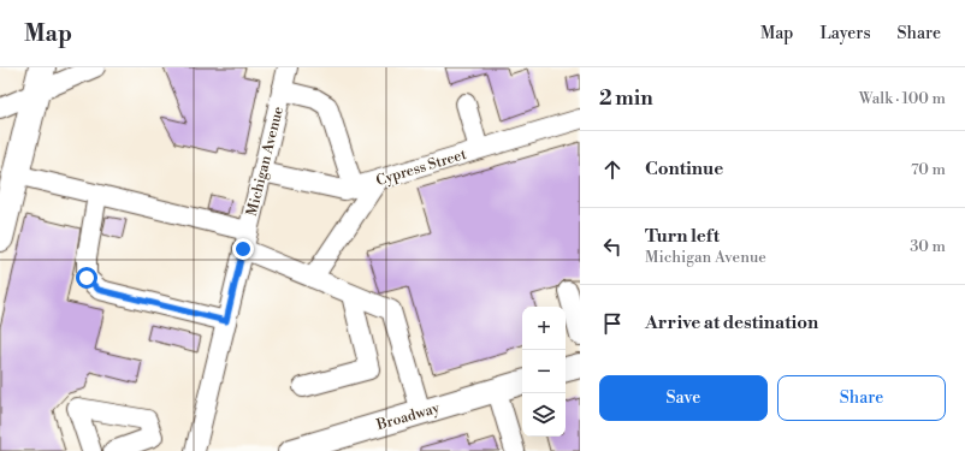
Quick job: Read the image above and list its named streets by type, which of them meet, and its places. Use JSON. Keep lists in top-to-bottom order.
{
  "streets": {
    "main road": ["Broadway"],
    "street": ["Michigan Avenue", "Cypress Street"]
  },
  "crossings": [
    ["Michigan Avenue", "Cypress Street"]
  ],
  "page": {
    "header": "Map",
    "nav": ["Map", "Layers", "Share"],
    "heading": ["2 min", "Walk · 100 m"],
    "list": [
      ["Continue", "70 m"],
      ["Turn left", "Michigan Avenue", "30 m"],
      "Arrive at destination"
    ],
    "map_buttons": ["+", "−"],
    "buttons": ["Save", "Share"]
  }
}
